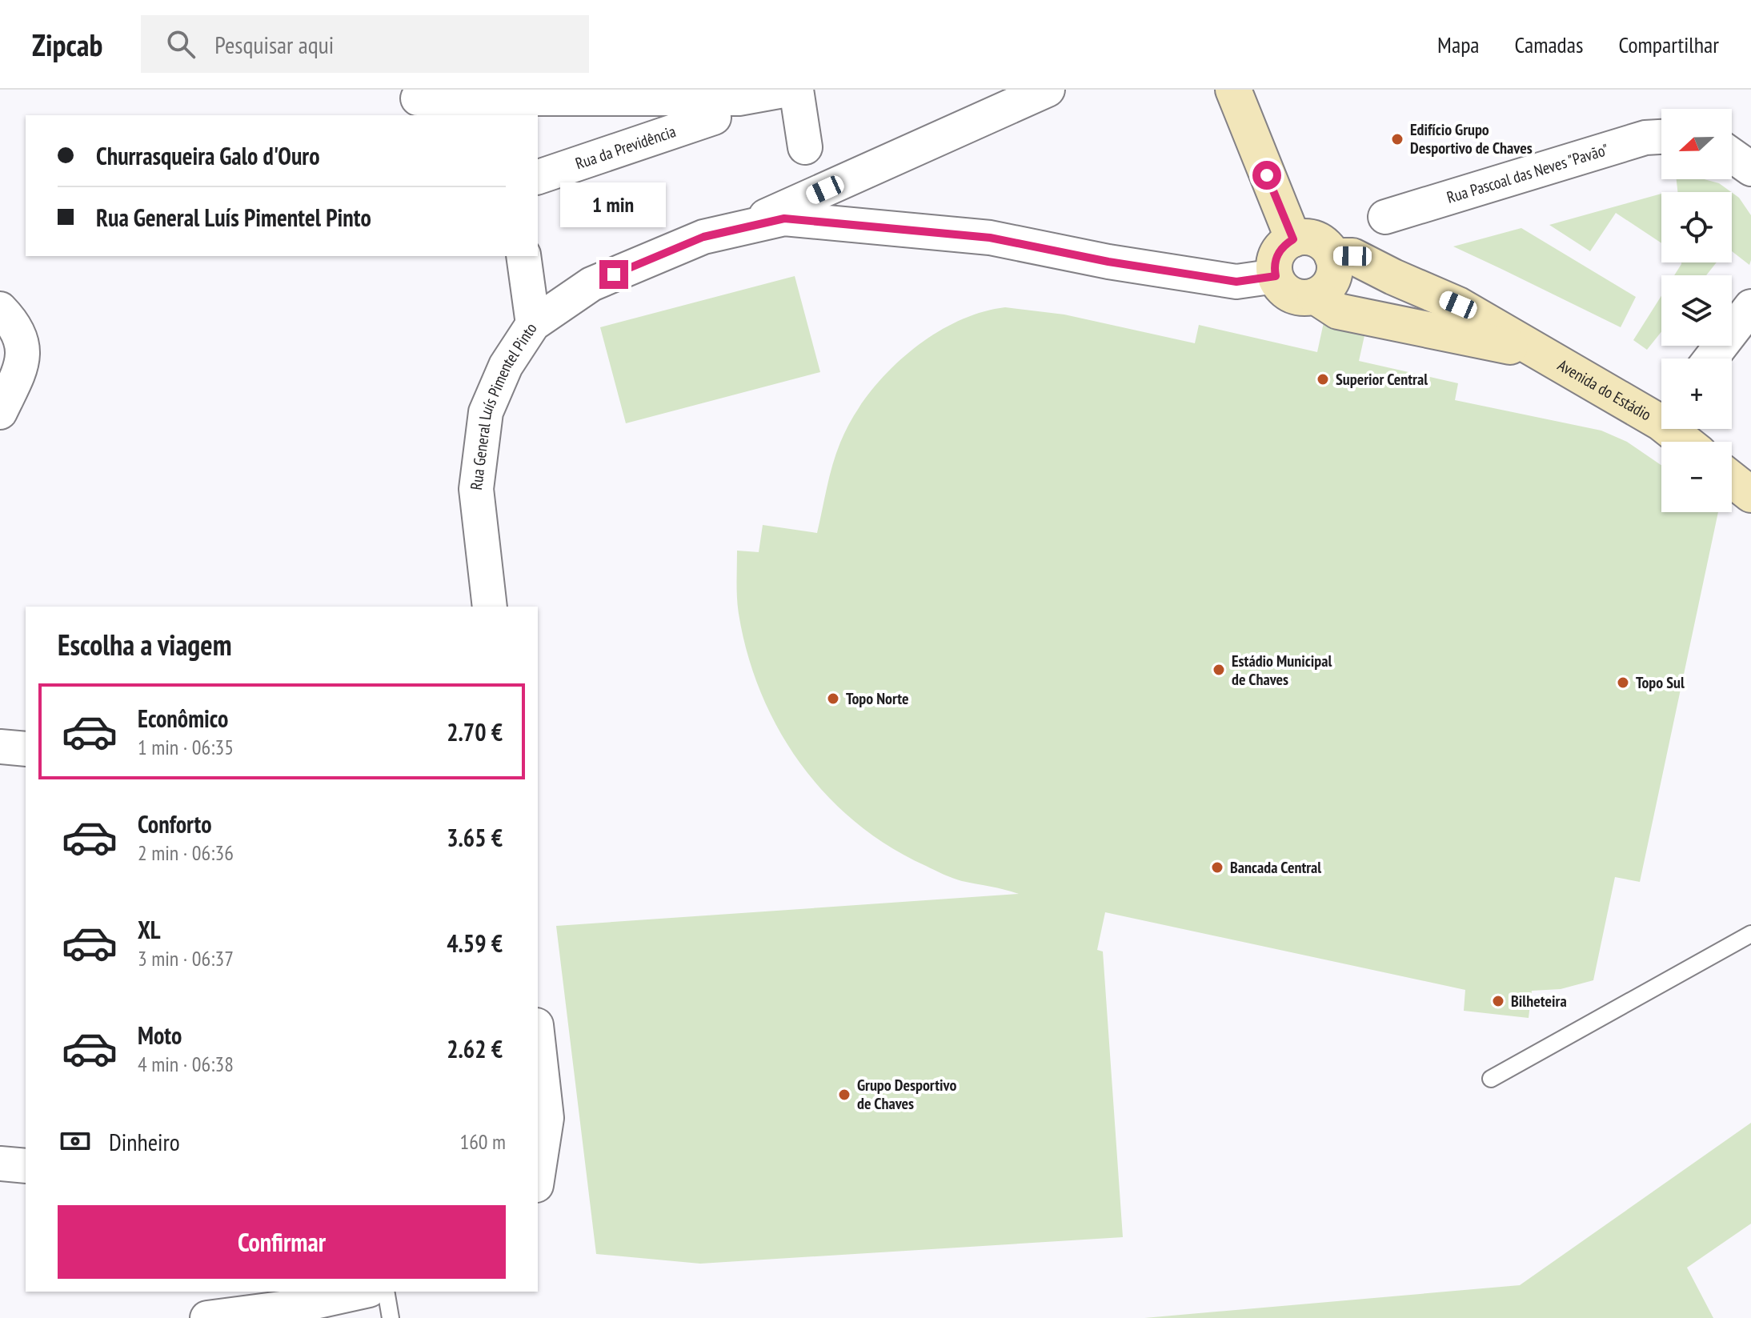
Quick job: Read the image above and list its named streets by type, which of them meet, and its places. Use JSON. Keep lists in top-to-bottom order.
{
  "streets": {
    "street": [
      "Rua da Previdência",
      "Rua Pascoal das Neves \"Pavão\"",
      "Avenida do Estádio",
      "Rua General Luís Pimentel Pinto"
    ]
  },
  "crossings": [
    ["Avenida do Estádio", "Rua General Luís Pimentel Pinto"]
  ],
  "places": [
    "Edifício Grupo Desportivo de Chaves",
    "Superior Central",
    "Estádio Municipal de Chaves",
    "Topo Sul",
    "Topo Norte",
    "Bancada Central",
    "Bilheteira",
    "Grupo Desportivo de Chaves"
  ],
  "north": "left",
  "page": {
    "header": "Zipcab",
    "search": "Pesquisar aqui",
    "nav": ["Mapa", "Camadas", "Compartilhar"],
    "map_buttons": ["+", "−"],
    "banner": ["Churrasqueira Galo d'Ouro", "Rua General Luís Pimentel Pinto"],
    "bubble": "1 min",
    "heading": "Escolha a viagem",
    "list": [
      {
        "name": "Econômico",
        "note": "1 min · 06:35",
        "value": "2.70 €"
      },
      {
        "name": "Conforto",
        "note": "2 min · 06:36",
        "value": "3.65 €"
      },
      {
        "name": "XL",
        "note": "3 min · 06:37",
        "value": "4.59 €"
      },
      {
        "name": "Moto",
        "note": "4 min · 06:38",
        "value": "2.62 €"
      }
    ],
    "pay": ["Dinheiro", "160 m"],
    "buttons": "Confirmar"
  }
}
